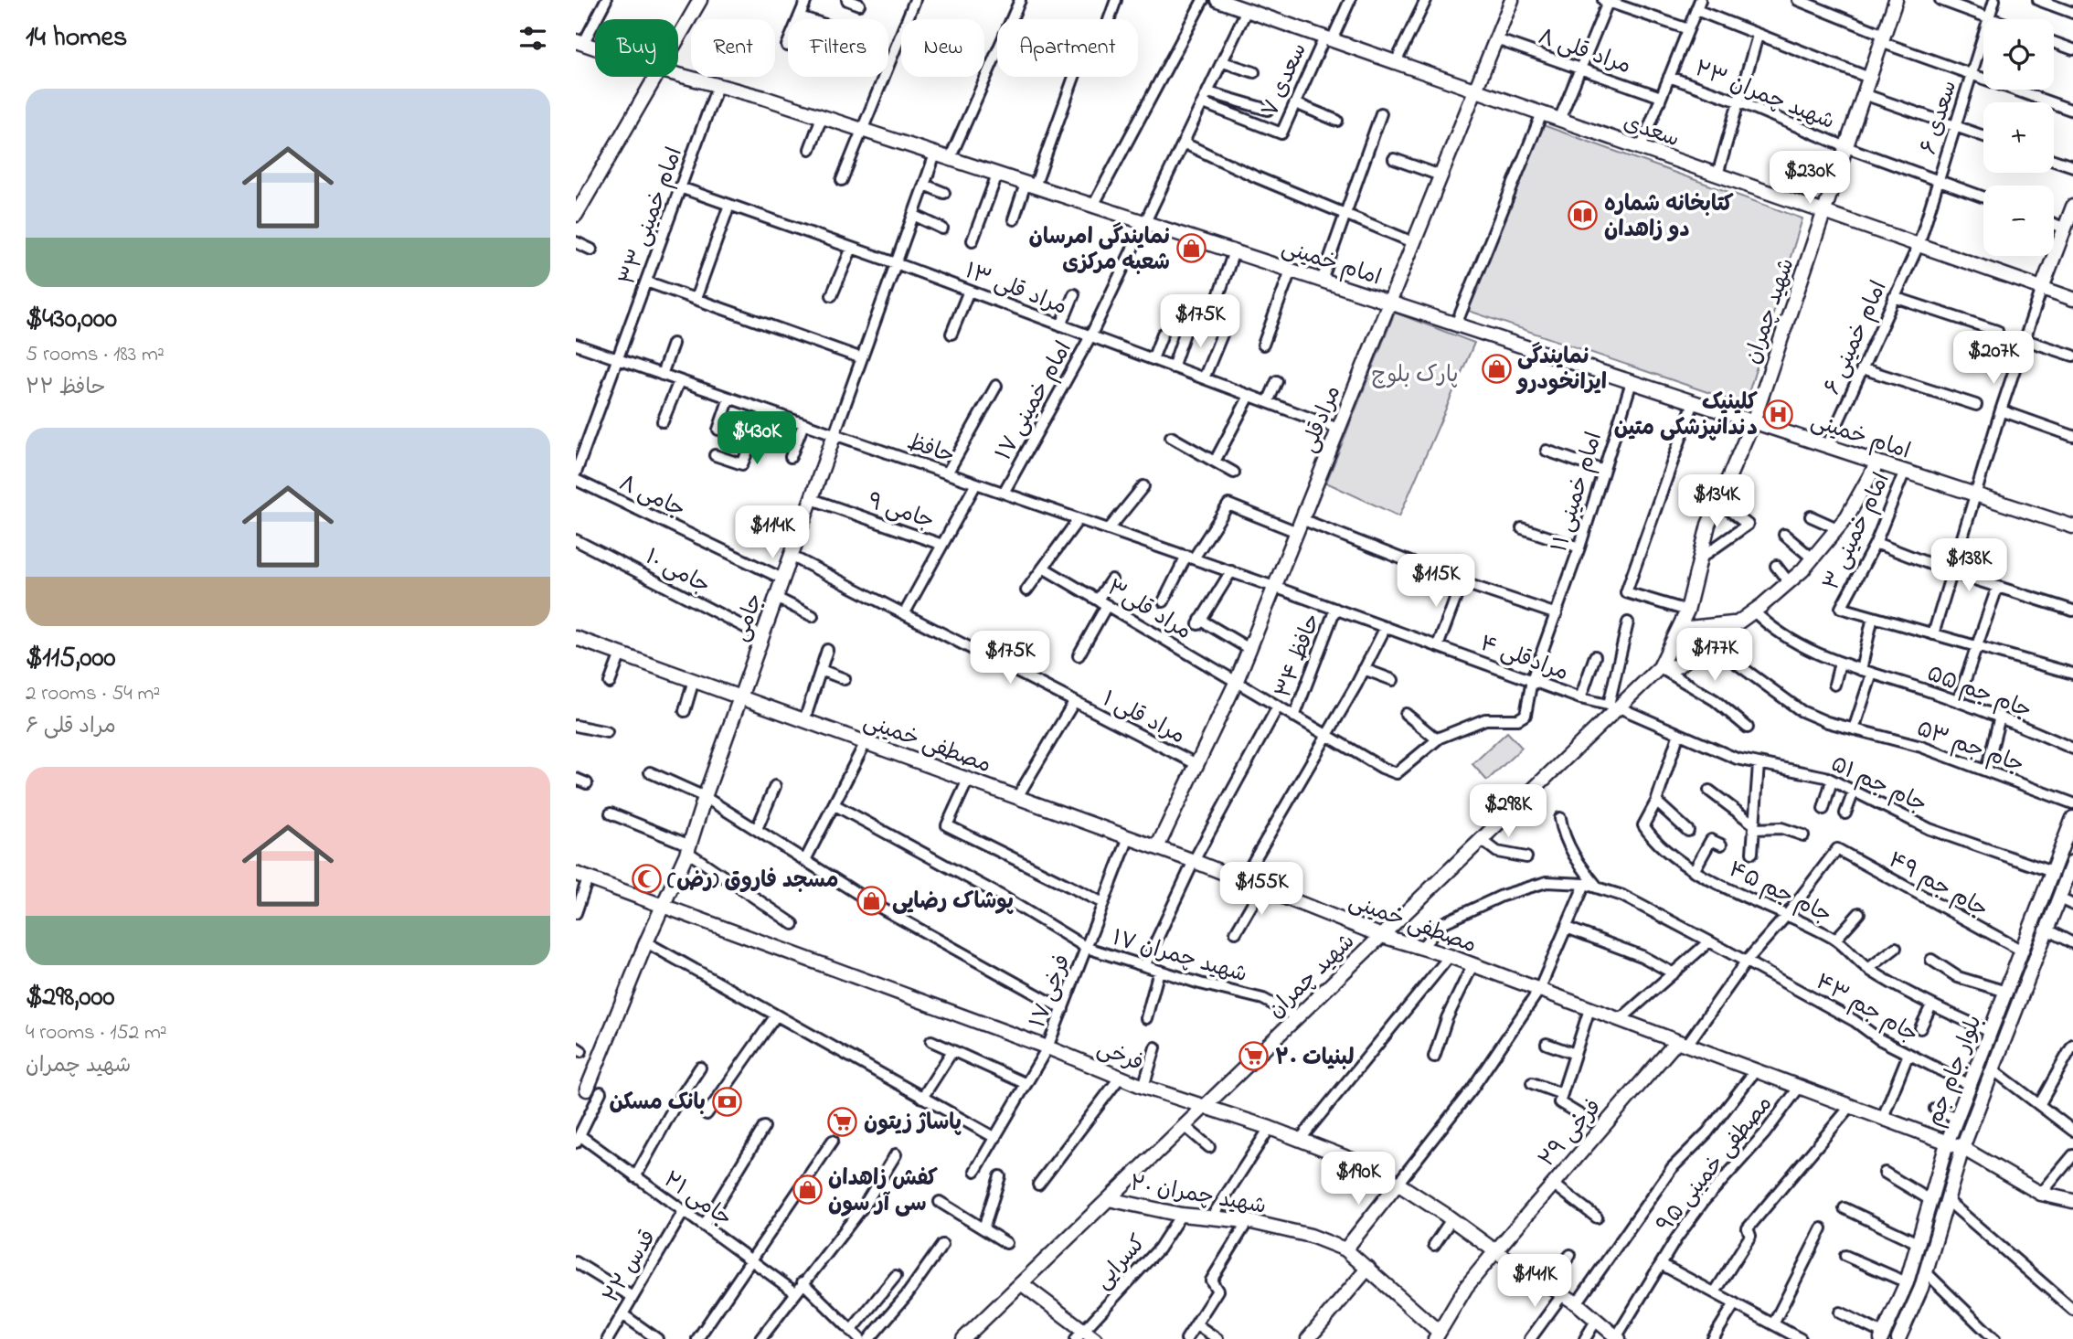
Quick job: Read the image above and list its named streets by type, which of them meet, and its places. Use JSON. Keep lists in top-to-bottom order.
{
  "streets": {
    "street": [
      "مراد قلی ۸",
      "سعدی ۷",
      "شهید چمران ۲۳",
      "سعدی ۶",
      "سعدی",
      "امام خمینی ۳۳",
      "امام خمینی",
      "مراد قلی ۱۳",
      "شهید چمران",
      "امام خمینی ۶",
      "امام خمینی ۱۷",
      "مرادقلی",
      "حافظ",
      "امام خمینی ۱۱",
      "جامی ۸",
      "جامی ۹",
      "امام خمینی ۳",
      "جامی ۱۰",
      "مراد قلی۳",
      "جامی",
      "حافظ ۳۴",
      "مرادقلی ۴",
      "جام جم ۵۵",
      "مراد قلی ۱",
      "مصطفی خمینی",
      "جام جم ۵۳",
      "جام جم ۵۱",
      "جام جم ۴۹",
      "جام جم ۴۵",
      "شهید چمران ۱۷",
      "فرخی ۱۷",
      "جام جم ۴۳",
      "فرخی",
      "بلوار جام جم",
      "فرخی ۲۹",
      "مصطفی خمینی ۹۵",
      "شهید چمران ۲۰",
      "جامی ۲۱",
      "کسرایی",
      "قدس ۲۲"
    ]
  },
  "crossings": [
    ["مراد قلی ۸", "مرادقلی"],
    ["سعدی ۷", "سعدی"],
    ["سعدی ۷", "امام خمینی ۱۷"],
    ["شهید چمران ۲۳", "سعدی ۶"],
    ["شهید چمران ۲۳", "شهید چمران"],
    ["سعدی ۶", "سعدی"],
    ["سعدی ۶", "امام خمینی ۶"],
    ["سعدی", "شهید چمران"],
    ["سعدی", "امام خمینی ۶"],
    ["سعدی", "امام خمینی ۱۷"],
    ["سعدی", "مرادقلی"],
    ["امام خمینی ۳۳", "امام خمینی"],
    ["امام خمینی ۳۳", "مراد قلی ۱۳"],
    ["امام خمینی ۳۳", "حافظ"],
    ["امام خمینی", "شهید چمران"],
    ["امام خمینی", "امام خمینی ۶"],
    ["امام خمینی", "امام خمینی ۱۷"],
    ["امام خمینی", "مرادقلی"],
    ["امام خمینی", "امام خمینی ۱۱"],
    ["امام خمینی", "امام خمینی ۳"],
    ["امام خمینی", "جامی"],
    ["مراد قلی ۱۳", "امام خمینی ۱۷"],
    ["مراد قلی ۱۳", "مرادقلی"],
    ["مراد قلی ۱۳", "جامی"],
    ["شهید چمران", "مرادقلی ۴"],
    ["شهید چمران", "جام جم ۵۵"],
    ["شهید چمران", "مصطفی خمینی"],
    ["شهید چمران", "جام جم ۵۳"],
    ["شهید چمران", "جام جم ۵۱"],
    ["شهید چمران", "شهید چمران ۱۷"],
    ["شهید چمران", "فرخی"],
    ["شهید چمران", "شهید چمران ۲۰"],
    ["امام خمینی ۱۷", "حافظ"],
    ["مرادقلی", "حافظ"],
    ["مرادقلی", "مراد قلی۳"],
    ["مرادقلی", "مرادقلی ۴"],
    ["مرادقلی", "مراد قلی ۱"],
    ["مرادقلی", "مصطفی خمینی"],
    ["حافظ", "جامی"],
    ["حافظ", "مرادقلی ۴"],
    ["امام خمینی ۱۱", "مراد قلی۳"],
    ["امام خمینی ۱۱", "مرادقلی ۴"],
    ["جامی ۸", "جامی"],
    ["جامی ۹", "جامی"],
    ["جامی ۱۰", "جامی"],
    ["مراد قلی۳", "حافظ ۳۴"],
    ["جامی", "مراد قلی ۱"],
    ["جامی", "مصطفی خمینی"],
    ["جامی", "فرخی"],
    ["حافظ ۳۴", "مرادقلی ۴"],
    ["مرادقلی ۴", "جام جم ۵۱"],
    ["مصطفی خمینی", "فرخی ۱۷"],
    ["مصطفی خمینی", "جام جم ۴۳"],
    ["مصطفی خمینی", "بلوار جام جم"],
    ["مصطفی خمینی", "فرخی ۲۹"],
    ["مصطفی خمینی", "مصطفی خمینی ۹۵"],
    ["جام جم ۵۱", "جام جم ۴۵"],
    ["جام جم ۵۱", "بلوار جام جم"],
    ["جام جم ۴۹", "جام جم ۴۵"],
    ["جام جم ۴۹", "بلوار جام جم"],
    ["جام جم ۴۵", "بلوار جام جم"],
    ["شهید چمران ۱۷", "فرخی ۱۷"],
    ["فرخی ۱۷", "فرخی"],
    ["جام جم ۴۳", "بلوار جام جم"],
    ["فرخی", "فرخی ۲۹"],
    ["فرخی", "مصطفی خمینی ۹۵"],
    ["فرخی ۲۹", "شهید چمران ۲۰"],
    ["شهید چمران ۲۰", "کسرایی"],
    ["جامی ۲۱", "قدس ۲۲"]
  ],
  "parks": ["پارک بلوچ"],
  "places": {
    "library": ["کتابخانه شماره دو زاهدان"],
    "shop": [
      "نمایندگی امرسان شعبه مرکزی",
      "نمایندگی ایرانخودرو",
      "پوشاک رضایی",
      "کفش زاهدان سی آر سون"
    ],
    "hospital": ["کلینیک دندانپزشکی متین"],
    "mosque": ["مسجد فاروق (رض)"],
    "supermarket": ["لبنیات ۲۰", "پاساژ زیتون"],
    "bank": ["بانک مسکن"]
  },
  "page": {
    "heading": "14 homes",
    "map_buttons": ["+", "−"],
    "chip": [
      "Buy",
      "Rent",
      "Filters",
      "New",
      "Apartment"
    ],
    "list": [
      {
        "name": "$430,000",
        "note": "5 rooms · 183 m² · حافظ ۲۲"
      },
      {
        "name": "$115,000",
        "note": "2 rooms · 54 m² · مراد قلی ۶"
      },
      {
        "name": "$298,000",
        "note": "4 rooms · 152 m² · شهید چمران"
      }
    ],
    "price": [
      "$230K",
      "$175K",
      "$207K",
      "$430K",
      "$134K",
      "$114K",
      "$138K",
      "$115K",
      "$177K",
      "$175K",
      "$298K",
      "$155K",
      "$190K",
      "$141K"
    ]
  }
}
